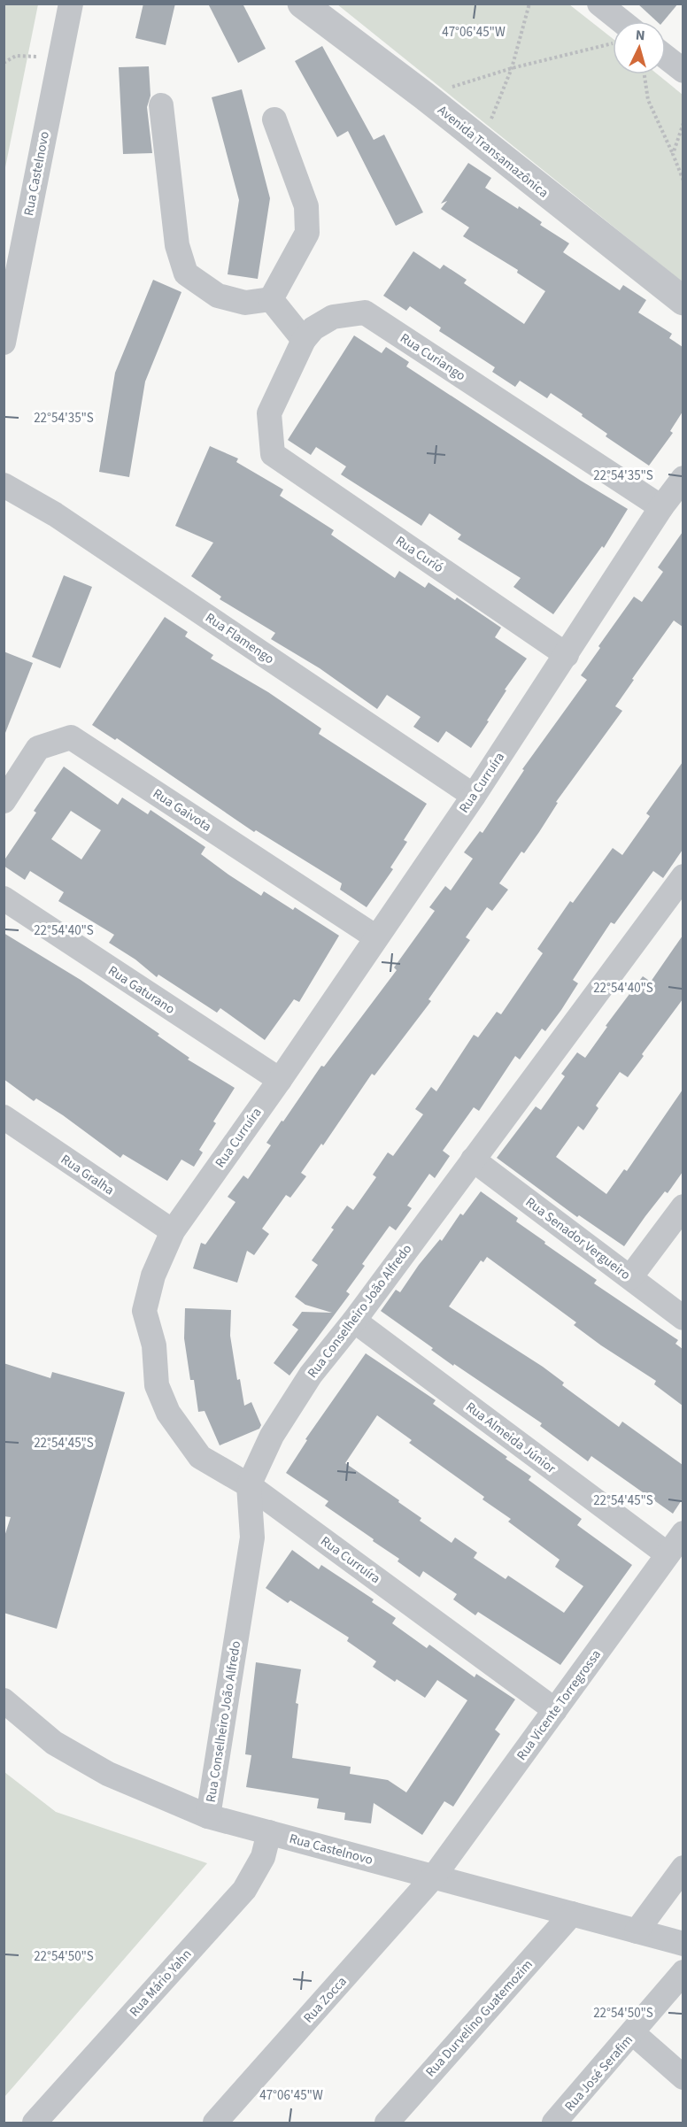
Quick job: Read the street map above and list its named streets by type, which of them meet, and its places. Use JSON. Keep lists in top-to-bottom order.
{
  "streets": {
    "street": [
      "Avenida Transamazônica",
      "Rua Castelnovo",
      "Rua Curiango",
      "Rua Curió",
      "Rua Flamengo",
      "Rua Curruíra",
      "Rua Gaivota",
      "Rua Gaturano",
      "Rua Gralha",
      "Rua Senador Vergueiro",
      "Rua Conselheiro João Alfredo",
      "Rua Almeida Júnior",
      "Rua Vicente Torregrossa",
      "Rua Mário Yahn",
      "Rua Zocca",
      "Rua Durvelino Guatemozim",
      "Rua José Serafim"
    ]
  },
  "crossings": [
    ["Rua Castelnovo", "Rua Conselheiro João Alfredo"],
    ["Rua Castelnovo", "Rua Vicente Torregrossa"],
    ["Rua Castelnovo", "Rua Mário Yahn"],
    ["Rua Castelnovo", "Rua Zocca"],
    ["Rua Castelnovo", "Rua Durvelino Guatemozim"],
    ["Rua Curiango", "Rua Curió"],
    ["Rua Curiango", "Rua Curruíra"],
    ["Rua Curió", "Rua Curruíra"],
    ["Rua Flamengo", "Rua Curruíra"],
    ["Rua Curruíra", "Rua Gaivota"],
    ["Rua Curruíra", "Rua Gaturano"],
    ["Rua Curruíra", "Rua Gralha"],
    ["Rua Curruíra", "Rua Conselheiro João Alfredo"],
    ["Rua Curruíra", "Rua Vicente Torregrossa"],
    ["Rua Senador Vergueiro", "Rua Conselheiro João Alfredo"],
    ["Rua Conselheiro João Alfredo", "Rua Almeida Júnior"],
    ["Rua Almeida Júnior", "Rua Vicente Torregrossa"],
    ["Rua Vicente Torregrossa", "Rua Zocca"]
  ],
  "north": "top",
  "coordinates": [
    "47°06'45\"W",
    "22°54'35\"S",
    "22°54'40\"S",
    "22°54'45\"S",
    "22°54'50\"S"
  ]
}
